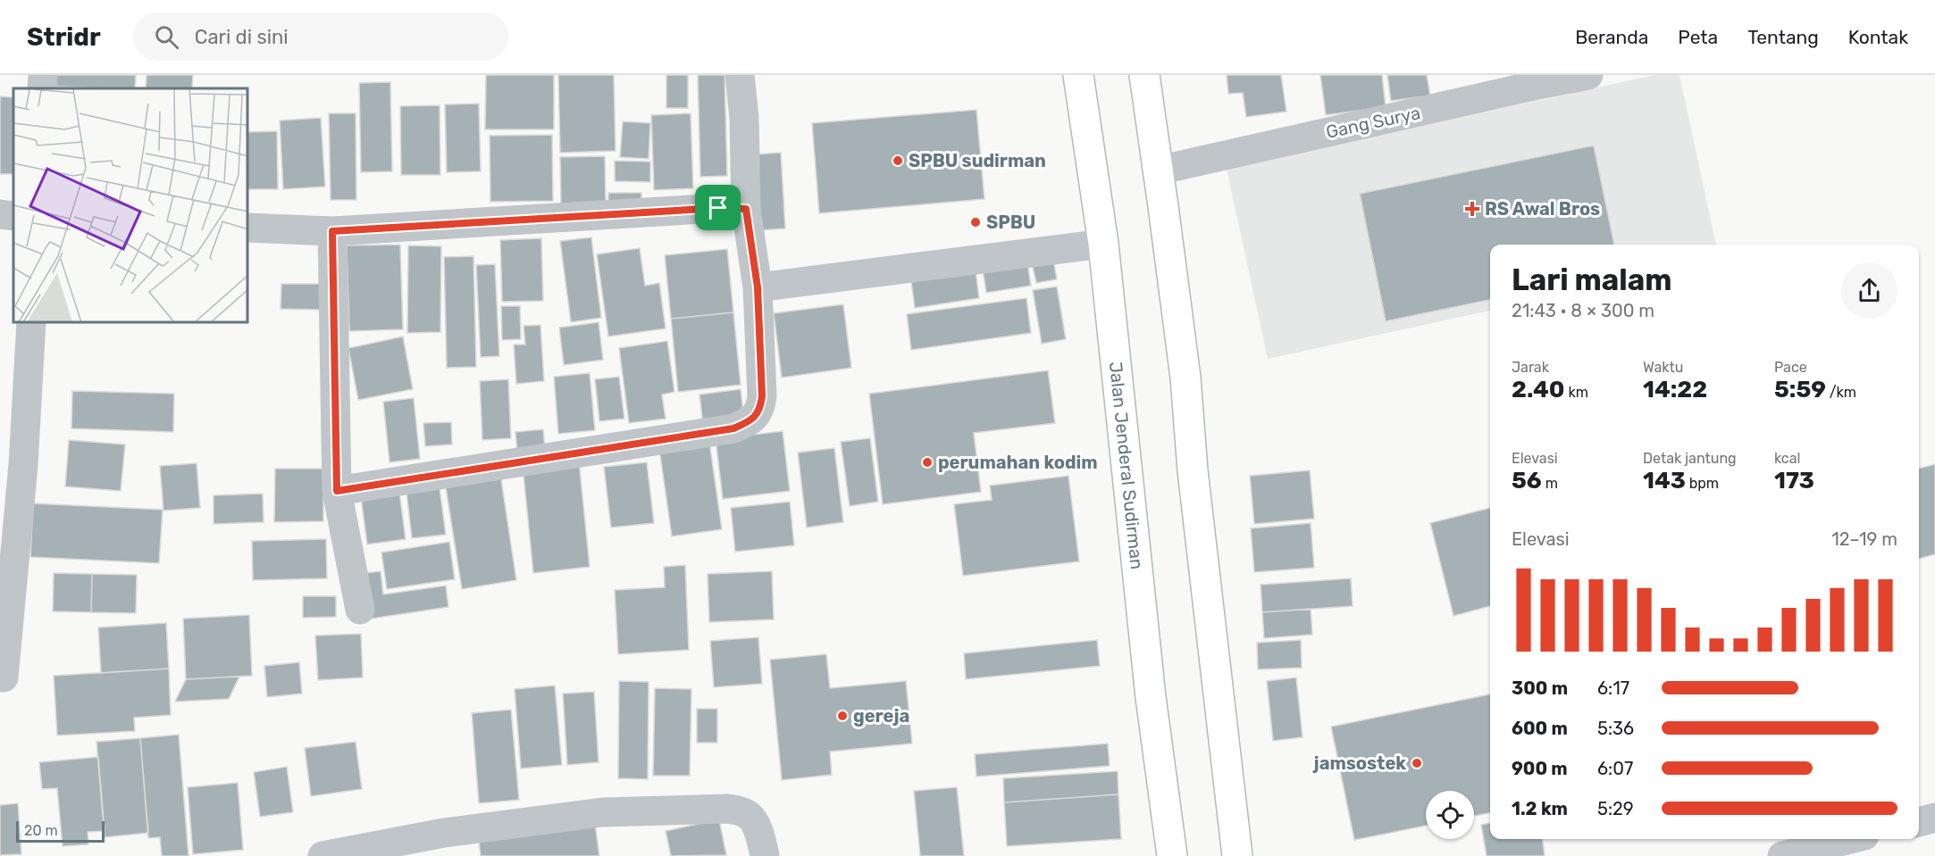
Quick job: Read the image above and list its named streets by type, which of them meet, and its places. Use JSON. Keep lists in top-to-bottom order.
{
  "streets": {
    "main road": ["Jalan Jenderal Sudirman"],
    "street": ["Gang Surya"]
  },
  "places": {
    "other": [
      "SPBU sudirman",
      "SPBU",
      "perumahan kodim",
      "gereja",
      "jamsostek"
    ],
    "health": ["RS Awal Bros"]
  },
  "scale_bar": "20 m",
  "page": {
    "header": "Stridr",
    "search": "Cari di sini",
    "nav": [
      "Beranda",
      "Peta",
      "Tentang",
      "Kontak"
    ],
    "heading": ["Lari malam", "21:43 · 8 × 300 m"],
    "stats": [
      ["Jarak", "2.40 km"],
      ["Waktu", "14:22"],
      ["Pace", "5:59 /km"],
      ["Elevasi", "56 m"],
      ["Detak jantung", "143 bpm"],
      ["kcal", "173"]
    ],
    "chart": ["Elevasi", "12–19 m"],
    "list": [
      {
        "name": "300 m",
        "note": "6:17"
      },
      {
        "name": "600 m",
        "note": "5:36"
      },
      {
        "name": "900 m",
        "note": "6:07"
      },
      {
        "name": "1.2 km",
        "note": "5:29"
      }
    ],
    "scale": "20 m"
  }
}
